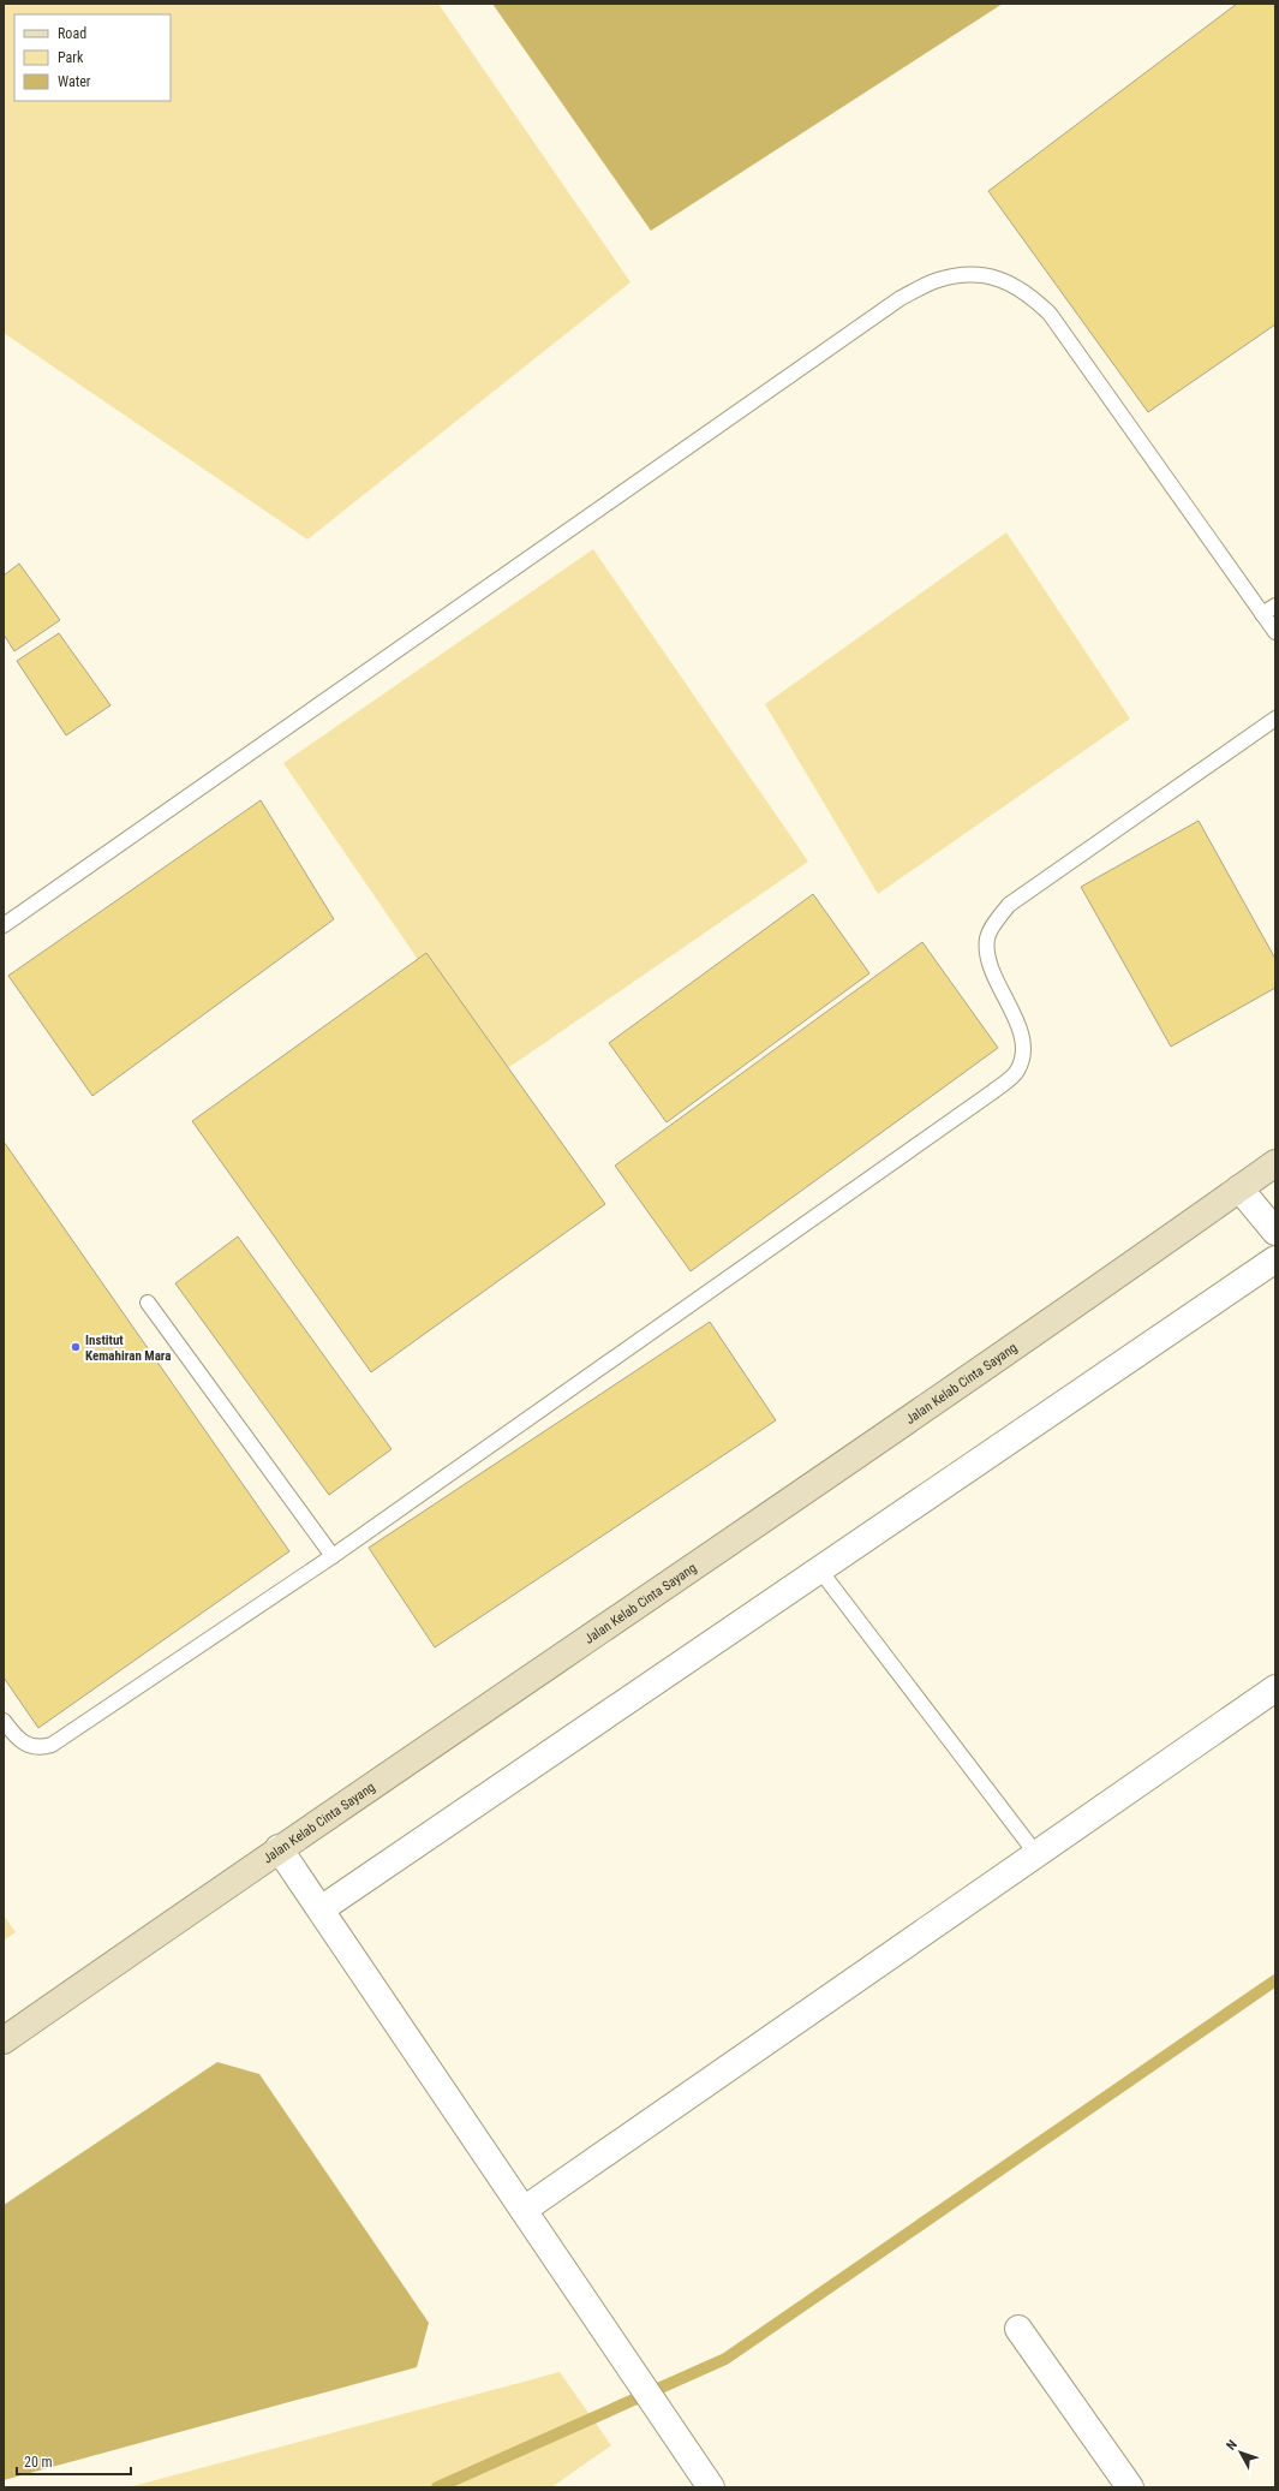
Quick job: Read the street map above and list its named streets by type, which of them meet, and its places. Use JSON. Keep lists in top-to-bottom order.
{
  "streets": {
    "main road": ["Jalan Kelab Cinta Sayang"]
  },
  "places": ["Institut Kemahiran Mara"],
  "legend": ["Road", "Park", "Water"],
  "scale_bar": "20 m",
  "north": "top left"
}
